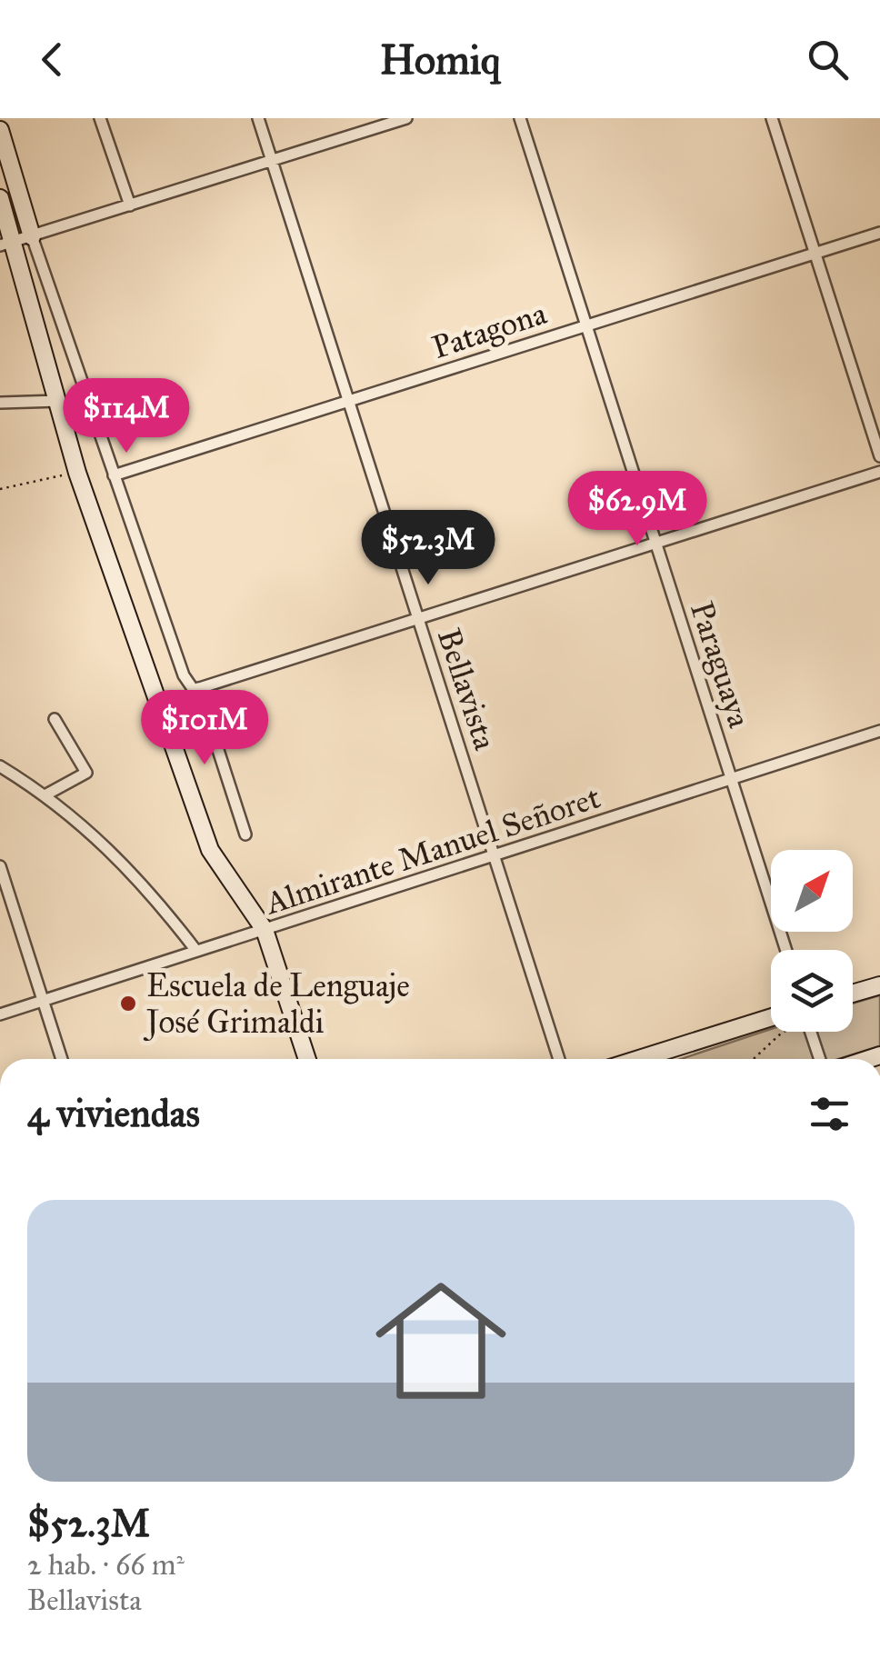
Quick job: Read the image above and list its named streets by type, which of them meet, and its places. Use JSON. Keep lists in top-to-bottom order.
{
  "streets": {
    "street": [
      "Patagona",
      "Paraguaya",
      "Bellavista",
      "Almirante Manuel Señoret"
    ]
  },
  "crossings": [
    ["Patagona", "Paraguaya"],
    ["Patagona", "Bellavista"],
    ["Paraguaya", "Almirante Manuel Señoret"],
    ["Bellavista", "Almirante Manuel Señoret"]
  ],
  "places": ["Escuela de Lenguaje José Grimaldi"],
  "north": "top right",
  "page": {
    "header": "Homiq",
    "price": [
      "$114M",
      "$62.9M",
      "$52.3M",
      "$101M"
    ],
    "heading": "4 viviendas",
    "list": [
      {
        "name": "$52.3M",
        "note": "2 hab. · 66 m² · Bellavista"
      }
    ]
  }
}
